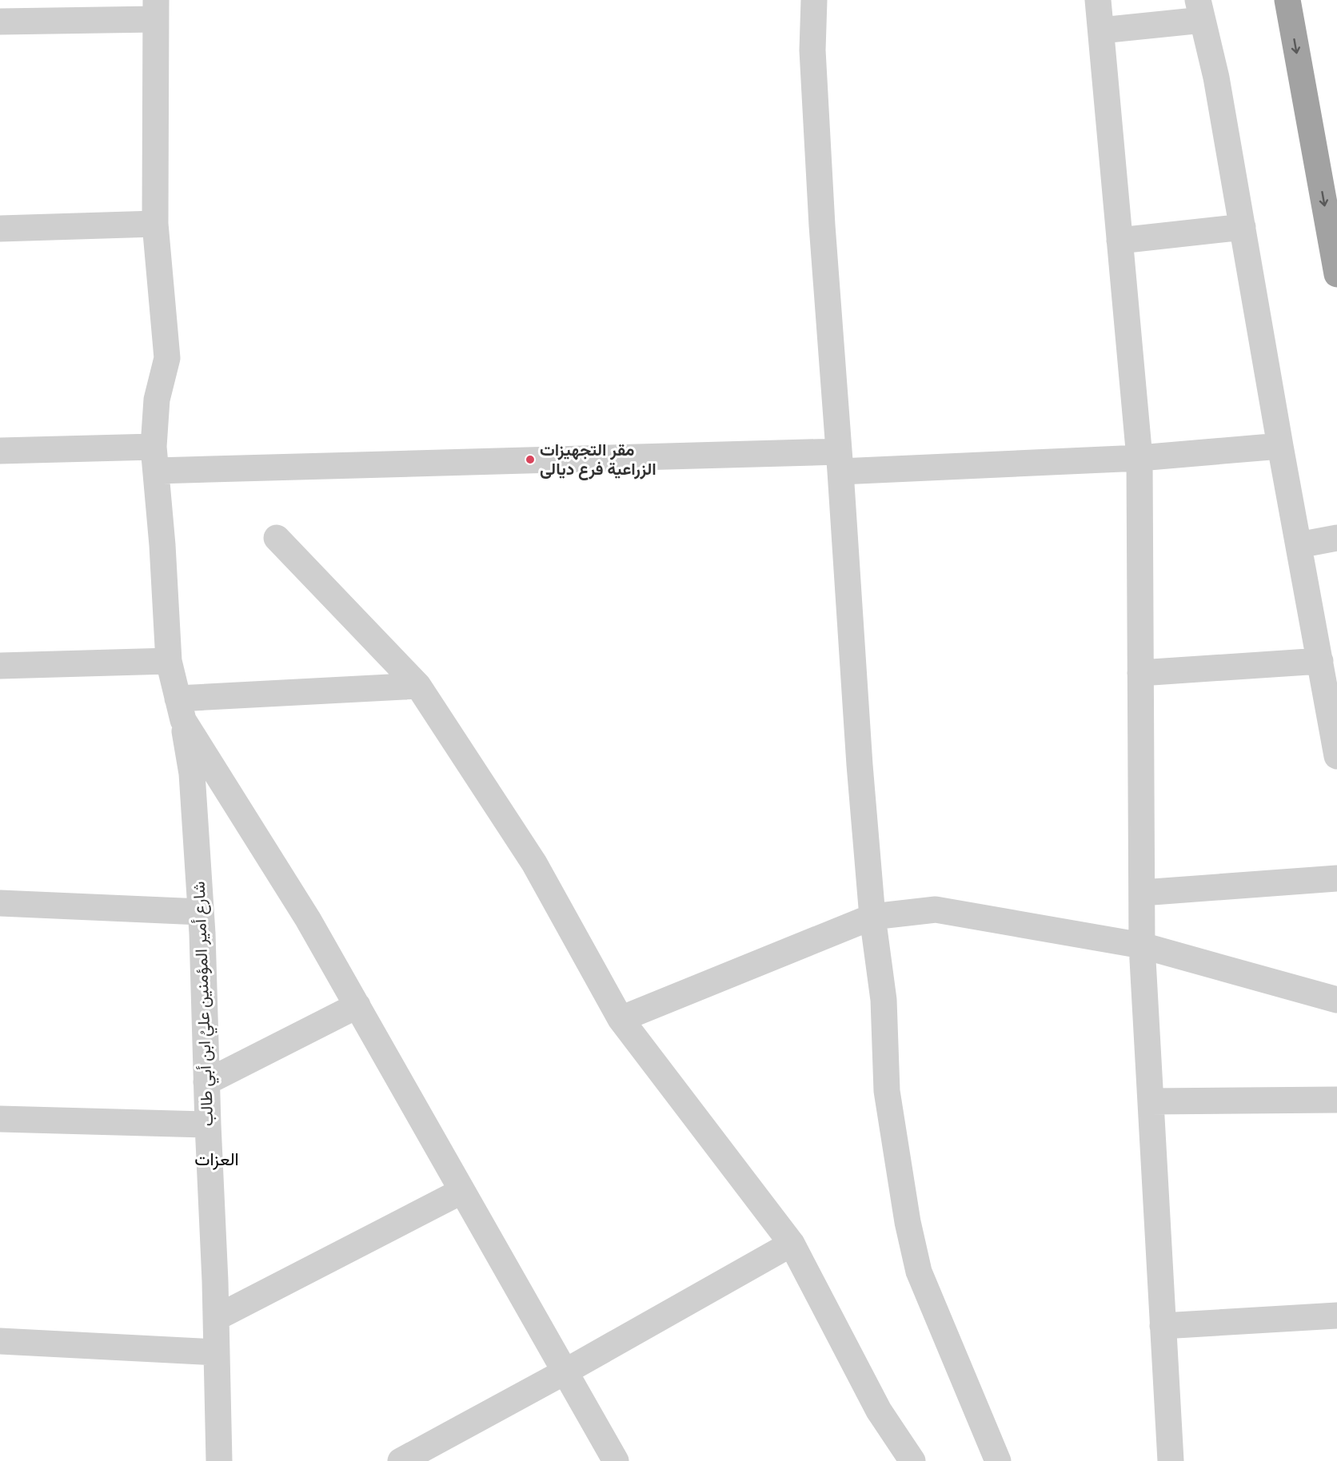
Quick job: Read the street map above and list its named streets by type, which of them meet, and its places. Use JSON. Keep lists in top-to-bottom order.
{
  "streets": {
    "street": ["شارع أمير المؤمنين عليُ ابن أبي طالب"]
  },
  "districts": ["العزات"],
  "places": ["مقر التجهيزات الزراعية فرع ديالى"]
}
